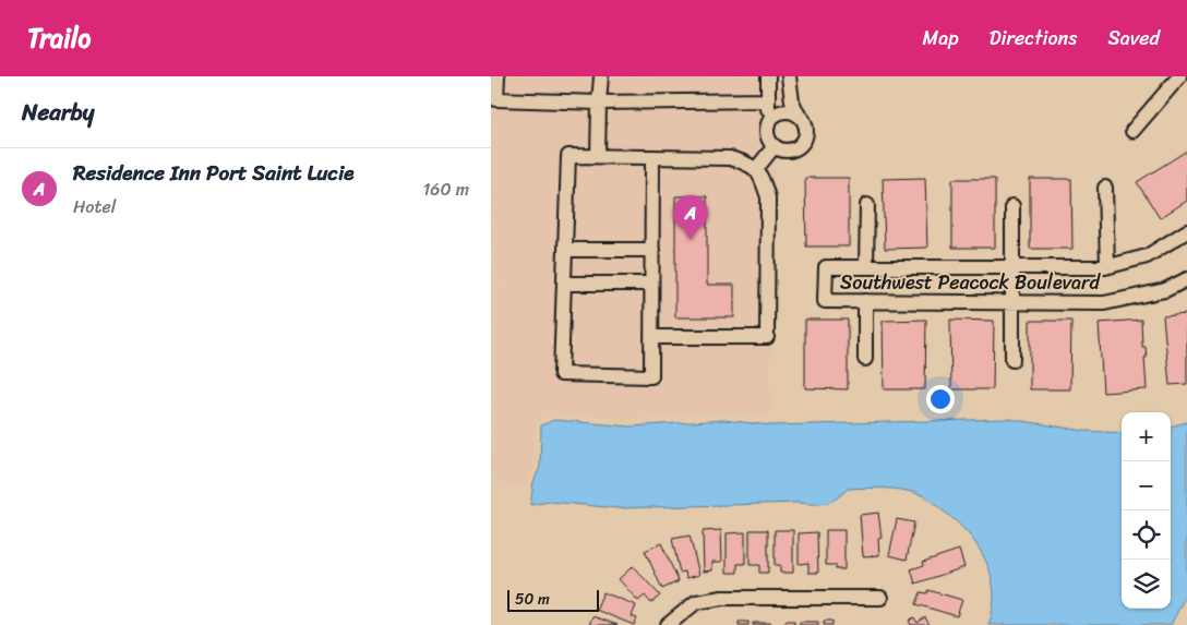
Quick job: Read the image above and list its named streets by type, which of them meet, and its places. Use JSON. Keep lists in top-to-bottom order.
{
  "streets": {
    "street": ["Southwest Peacock Boulevard"]
  },
  "scale_bar": "50 m",
  "page": {
    "header": "Trailo",
    "nav": ["Map", "Directions", "Saved"],
    "heading": "Nearby",
    "list": [
      {
        "mark": "A",
        "name": "Residence Inn Port Saint Lucie",
        "note": "Hotel",
        "value": "160 m"
      }
    ],
    "pins": "A",
    "map_buttons": ["+", "−"],
    "scale": "50 m"
  }
}
